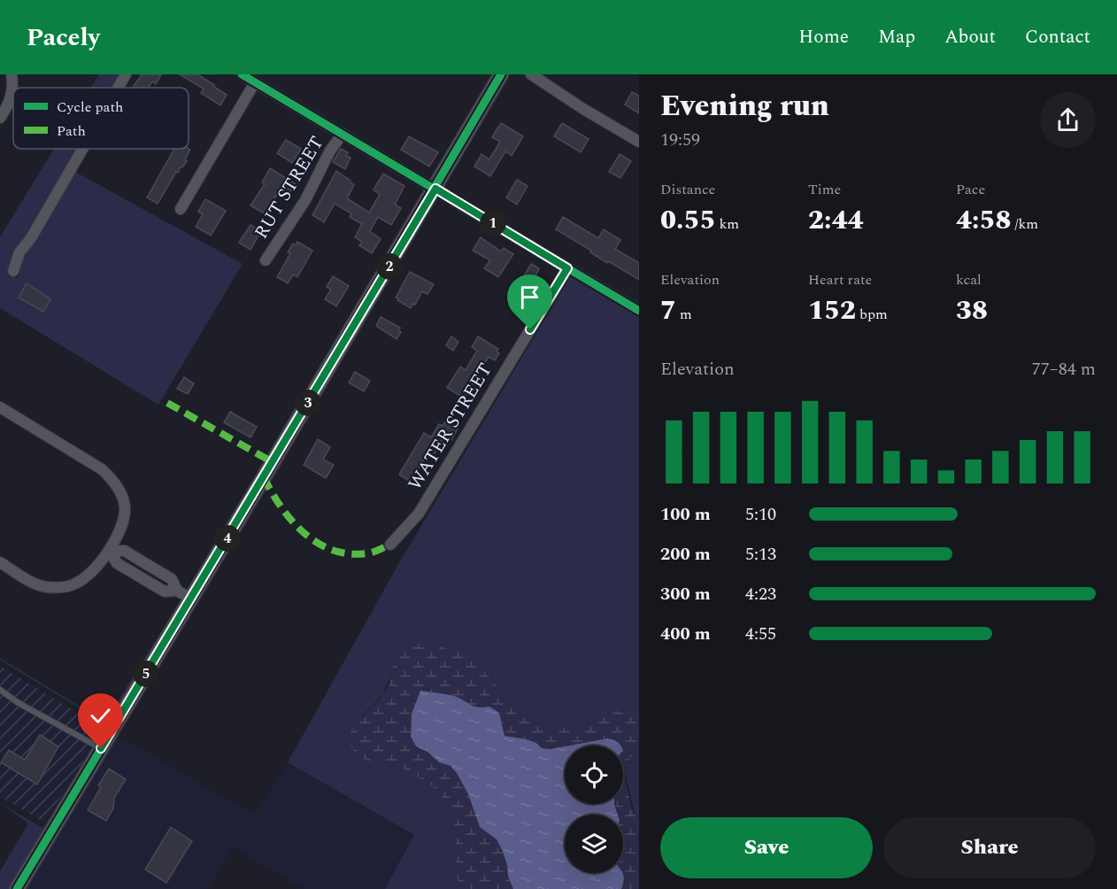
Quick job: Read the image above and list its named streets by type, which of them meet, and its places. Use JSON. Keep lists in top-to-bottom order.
{
  "streets": {
    "street": ["RUT STREET", "WATER STREET"]
  },
  "legend": ["Cycle path", "Path"],
  "page": {
    "header": "Pacely",
    "nav": [
      "Home",
      "Map",
      "About",
      "Contact"
    ],
    "heading": ["Evening run", "19:59"],
    "stats": [
      ["Distance", "0.55 km"],
      ["Time", "2:44"],
      ["Pace", "4:58 /km"],
      ["Elevation", "7 m"],
      ["Heart rate", "152 bpm"],
      ["kcal", "38"]
    ],
    "pins": [
      "1",
      "2",
      "3",
      "4",
      "5"
    ],
    "chart": ["Elevation", "77–84 m"],
    "list": [
      {
        "name": "100 m",
        "note": "5:10"
      },
      {
        "name": "200 m",
        "note": "5:13"
      },
      {
        "name": "300 m",
        "note": "4:23"
      },
      {
        "name": "400 m",
        "note": "4:55"
      }
    ],
    "buttons": ["Save", "Share"]
  }
}
